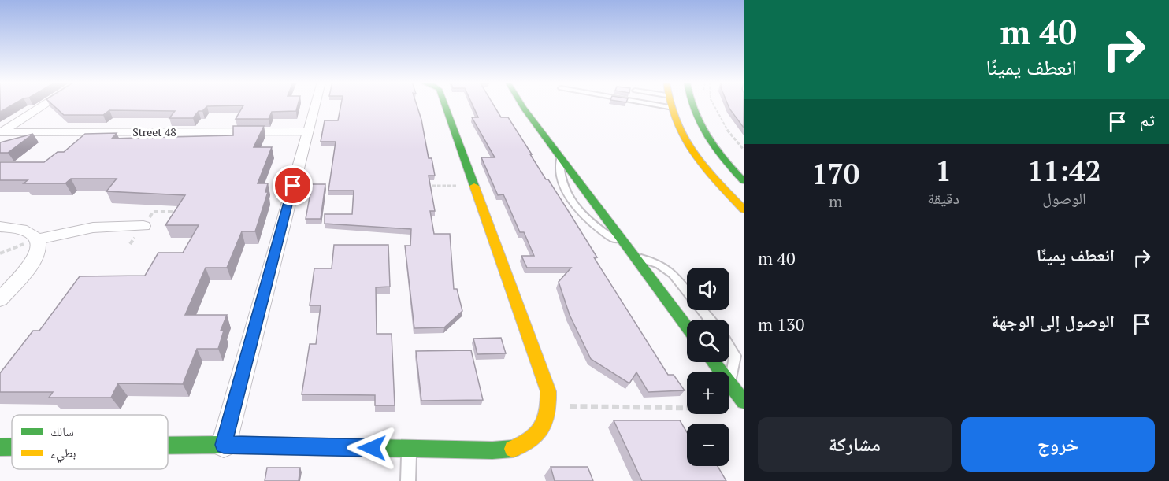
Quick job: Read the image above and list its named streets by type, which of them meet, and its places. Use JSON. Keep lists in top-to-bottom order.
{
  "streets": {
    "street": ["Street 48"]
  },
  "legend": ["سالك", "بطيء"],
  "page": {
    "turn": ["40 m", "انعطف يمينًا"],
    "then": "ثم",
    "eta": [
      "11:42",
      "الوصول",
      "1",
      "دقيقة",
      "170",
      "m"
    ],
    "list": [
      {
        "name": "انعطف يمينًا",
        "value": "40 m"
      },
      {
        "name": "الوصول إلى الوجهة",
        "value": "130 m"
      }
    ],
    "map_buttons": ["+", "−"],
    "buttons": ["خروج", "مشاركة"]
  }
}
